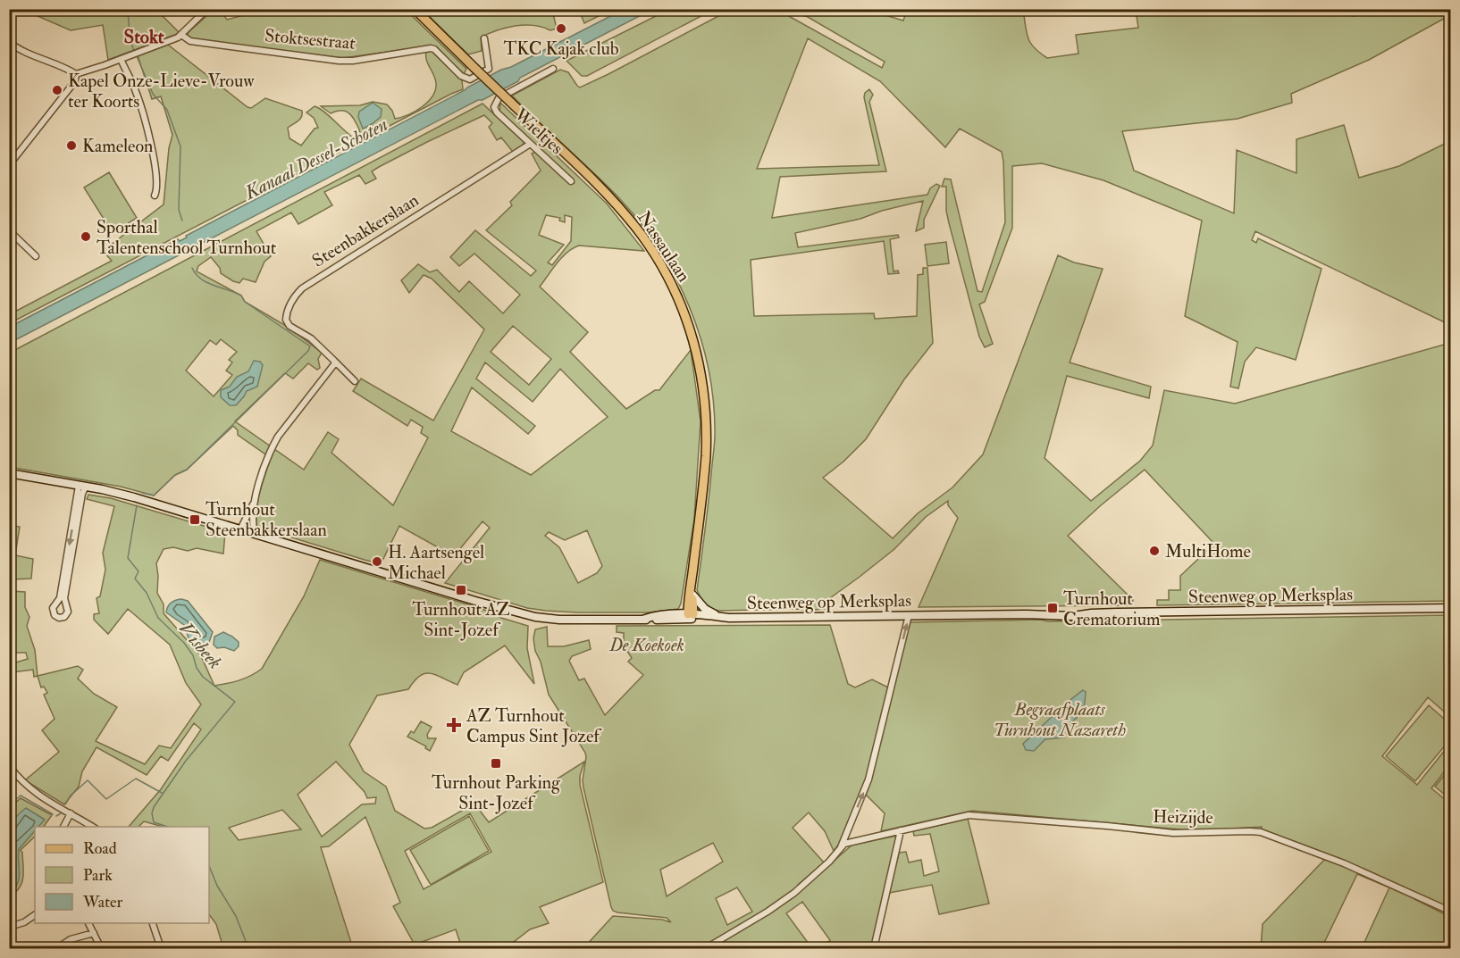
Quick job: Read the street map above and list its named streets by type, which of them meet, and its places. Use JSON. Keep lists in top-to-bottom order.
{
  "streets": {
    "main road": ["Nassaulaan", "Steenweg op Merksplas"],
    "street": [
      "Stoktsestraat",
      "Wieltjes",
      "Steenbakkerslaan",
      "Heizijde"
    ]
  },
  "crossings": [
    ["Wieltjes", "Steenbakkerslaan"],
    ["Steenweg op Merksplas", "Heizijde"]
  ],
  "districts": ["Stokt"],
  "water": ["Kanaal Dessel-Schoten", "Visbeek"],
  "parks": ["De Koekoek", "Begraafplaats Turnhout Nazareth"],
  "places": {
    "other": [
      "TKC Kajak club",
      "Kapel Onze-Lieve-Vrouw ter Koorts",
      "Kameleon",
      "Sporthal Talentenschool Turnhout",
      "MultiHome",
      "H. Aartsengel Michael"
    ],
    "transit": [
      "Turnhout Steenbakkerslaan",
      "Turnhout AZ Sint-Jozef",
      "Turnhout Crematorium",
      "Turnhout Parking Sint-Jozef"
    ],
    "health": ["AZ Turnhout Campus Sint Jozef"]
  },
  "legend": ["Road", "Park", "Water"]
}
